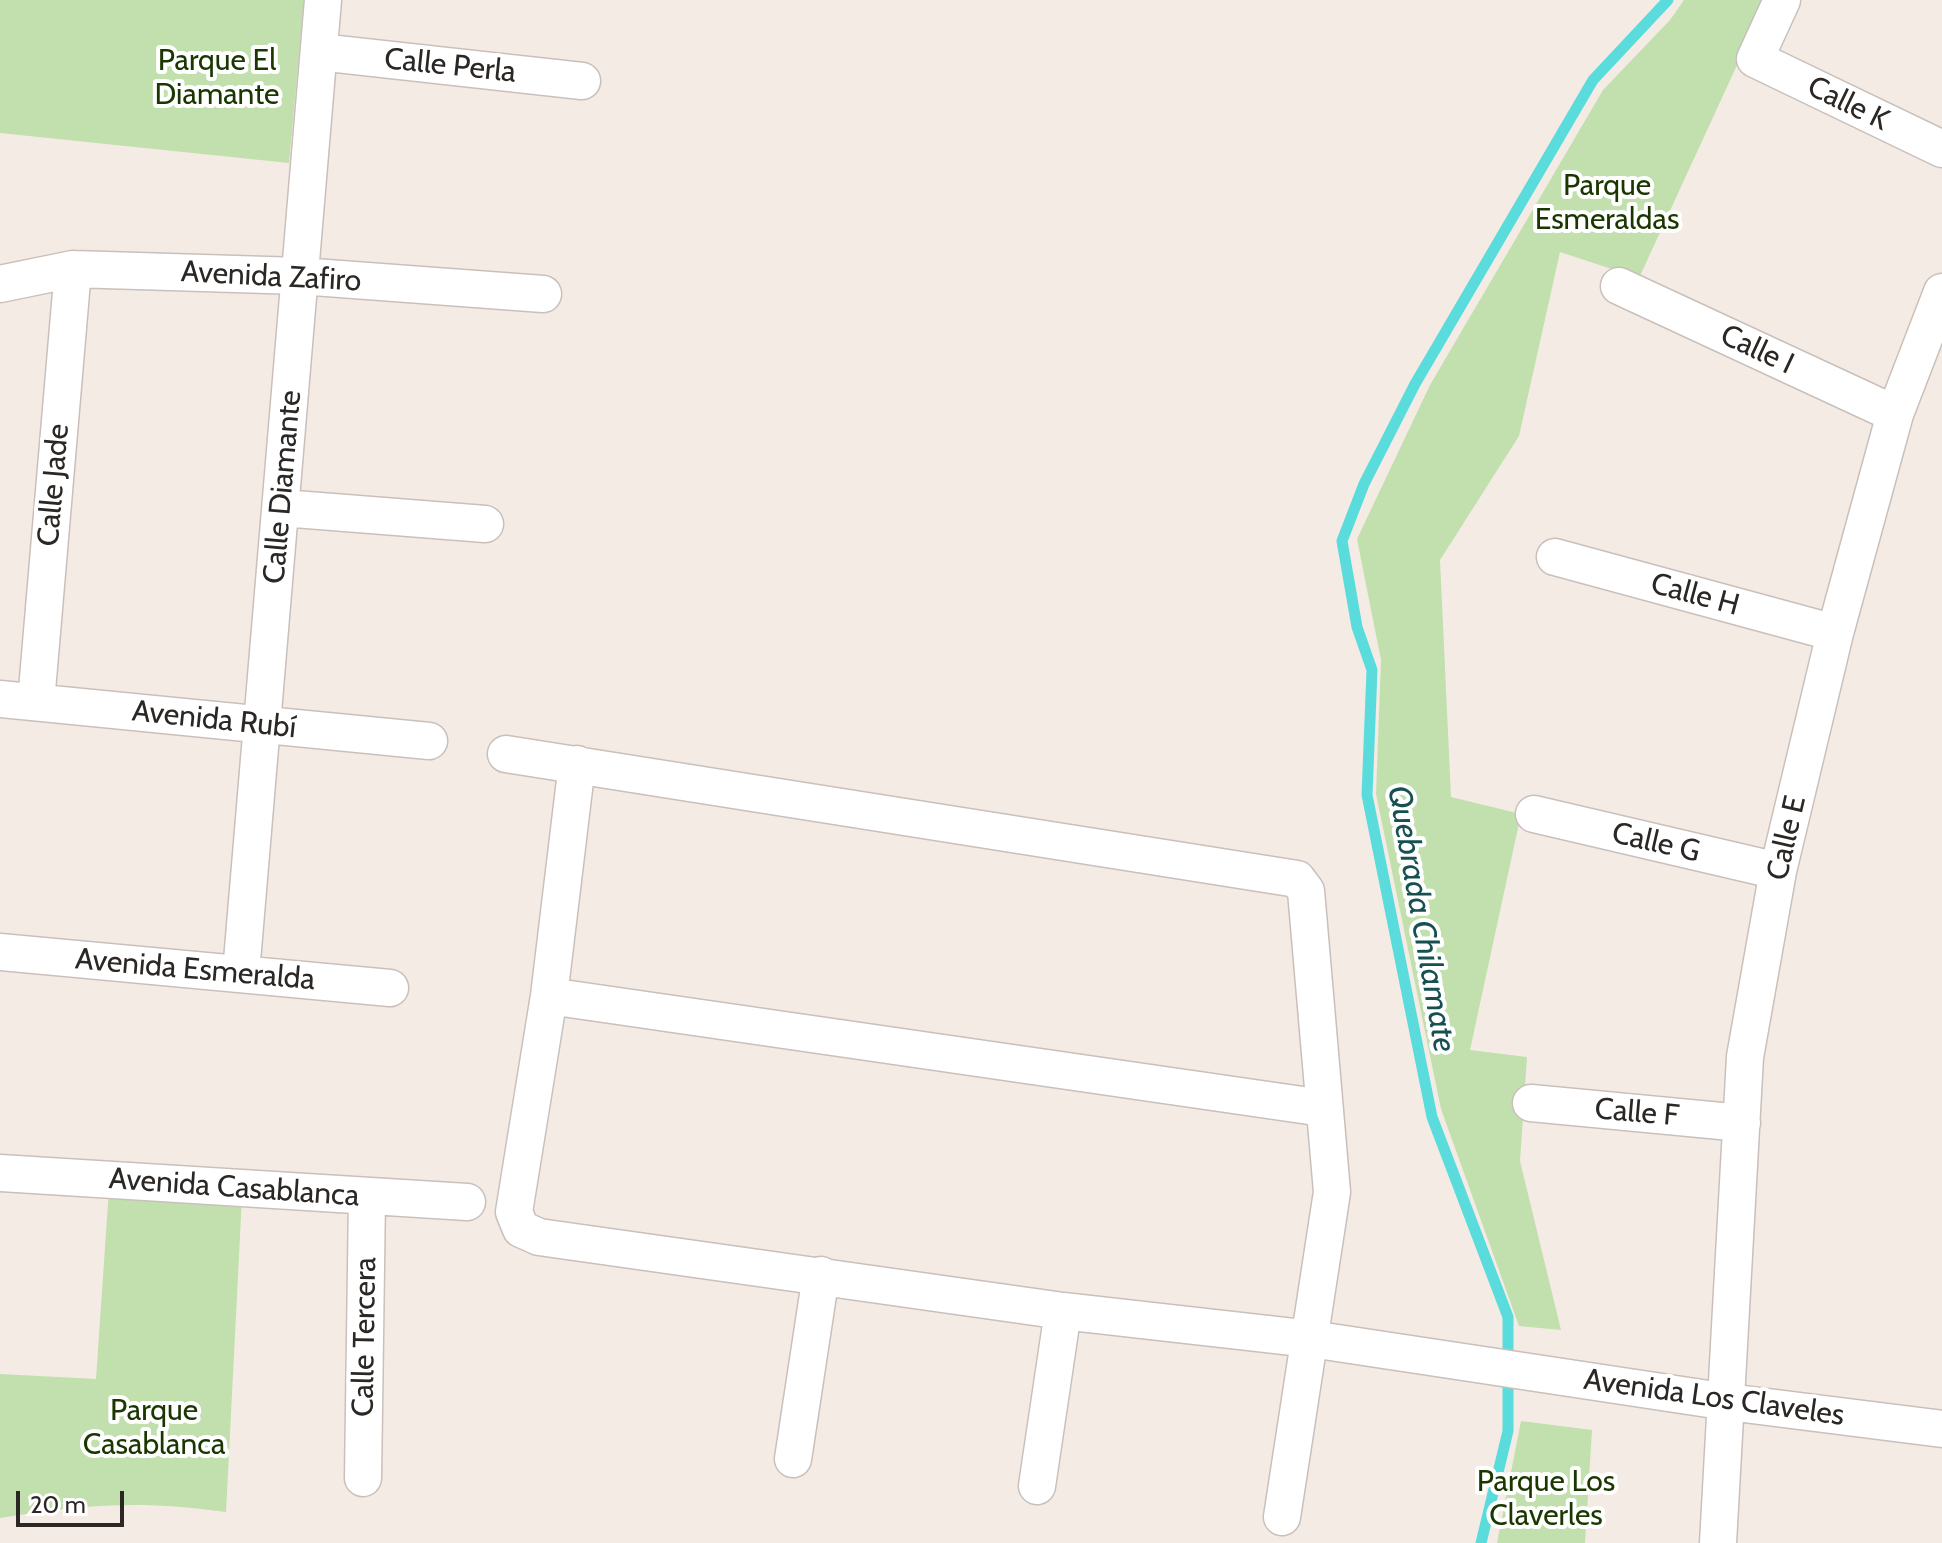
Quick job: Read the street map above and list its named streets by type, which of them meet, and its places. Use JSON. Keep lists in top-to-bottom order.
{
  "streets": {
    "street": [
      "Calle Perla",
      "Calle K",
      "Avenida Zafiro",
      "Calle I",
      "Calle Jade",
      "Calle Diamante",
      "Calle H",
      "Avenida Rubí",
      "Calle E",
      "Calle G",
      "Avenida Esmeralda",
      "Calle F",
      "Avenida Casablanca",
      "Calle Tercera",
      "Avenida Los Claveles"
    ]
  },
  "crossings": [
    ["Calle Perla", "Calle Diamante"],
    ["Avenida Zafiro", "Calle Jade"],
    ["Avenida Zafiro", "Calle Diamante"],
    ["Calle I", "Calle E"],
    ["Calle Jade", "Avenida Rubí"],
    ["Calle Diamante", "Avenida Rubí"],
    ["Calle Diamante", "Avenida Esmeralda"],
    ["Calle H", "Calle E"],
    ["Calle E", "Calle G"],
    ["Calle E", "Calle F"],
    ["Calle E", "Avenida Los Claveles"],
    ["Avenida Casablanca", "Calle Tercera"]
  ],
  "water": ["Quebrada Chilamate"],
  "parks": [
    "Parque El Diamante",
    "Parque Esmeraldas",
    "Parque Casablanca",
    "Parque Los Claverles"
  ],
  "scale_bar": "20 m"
}
